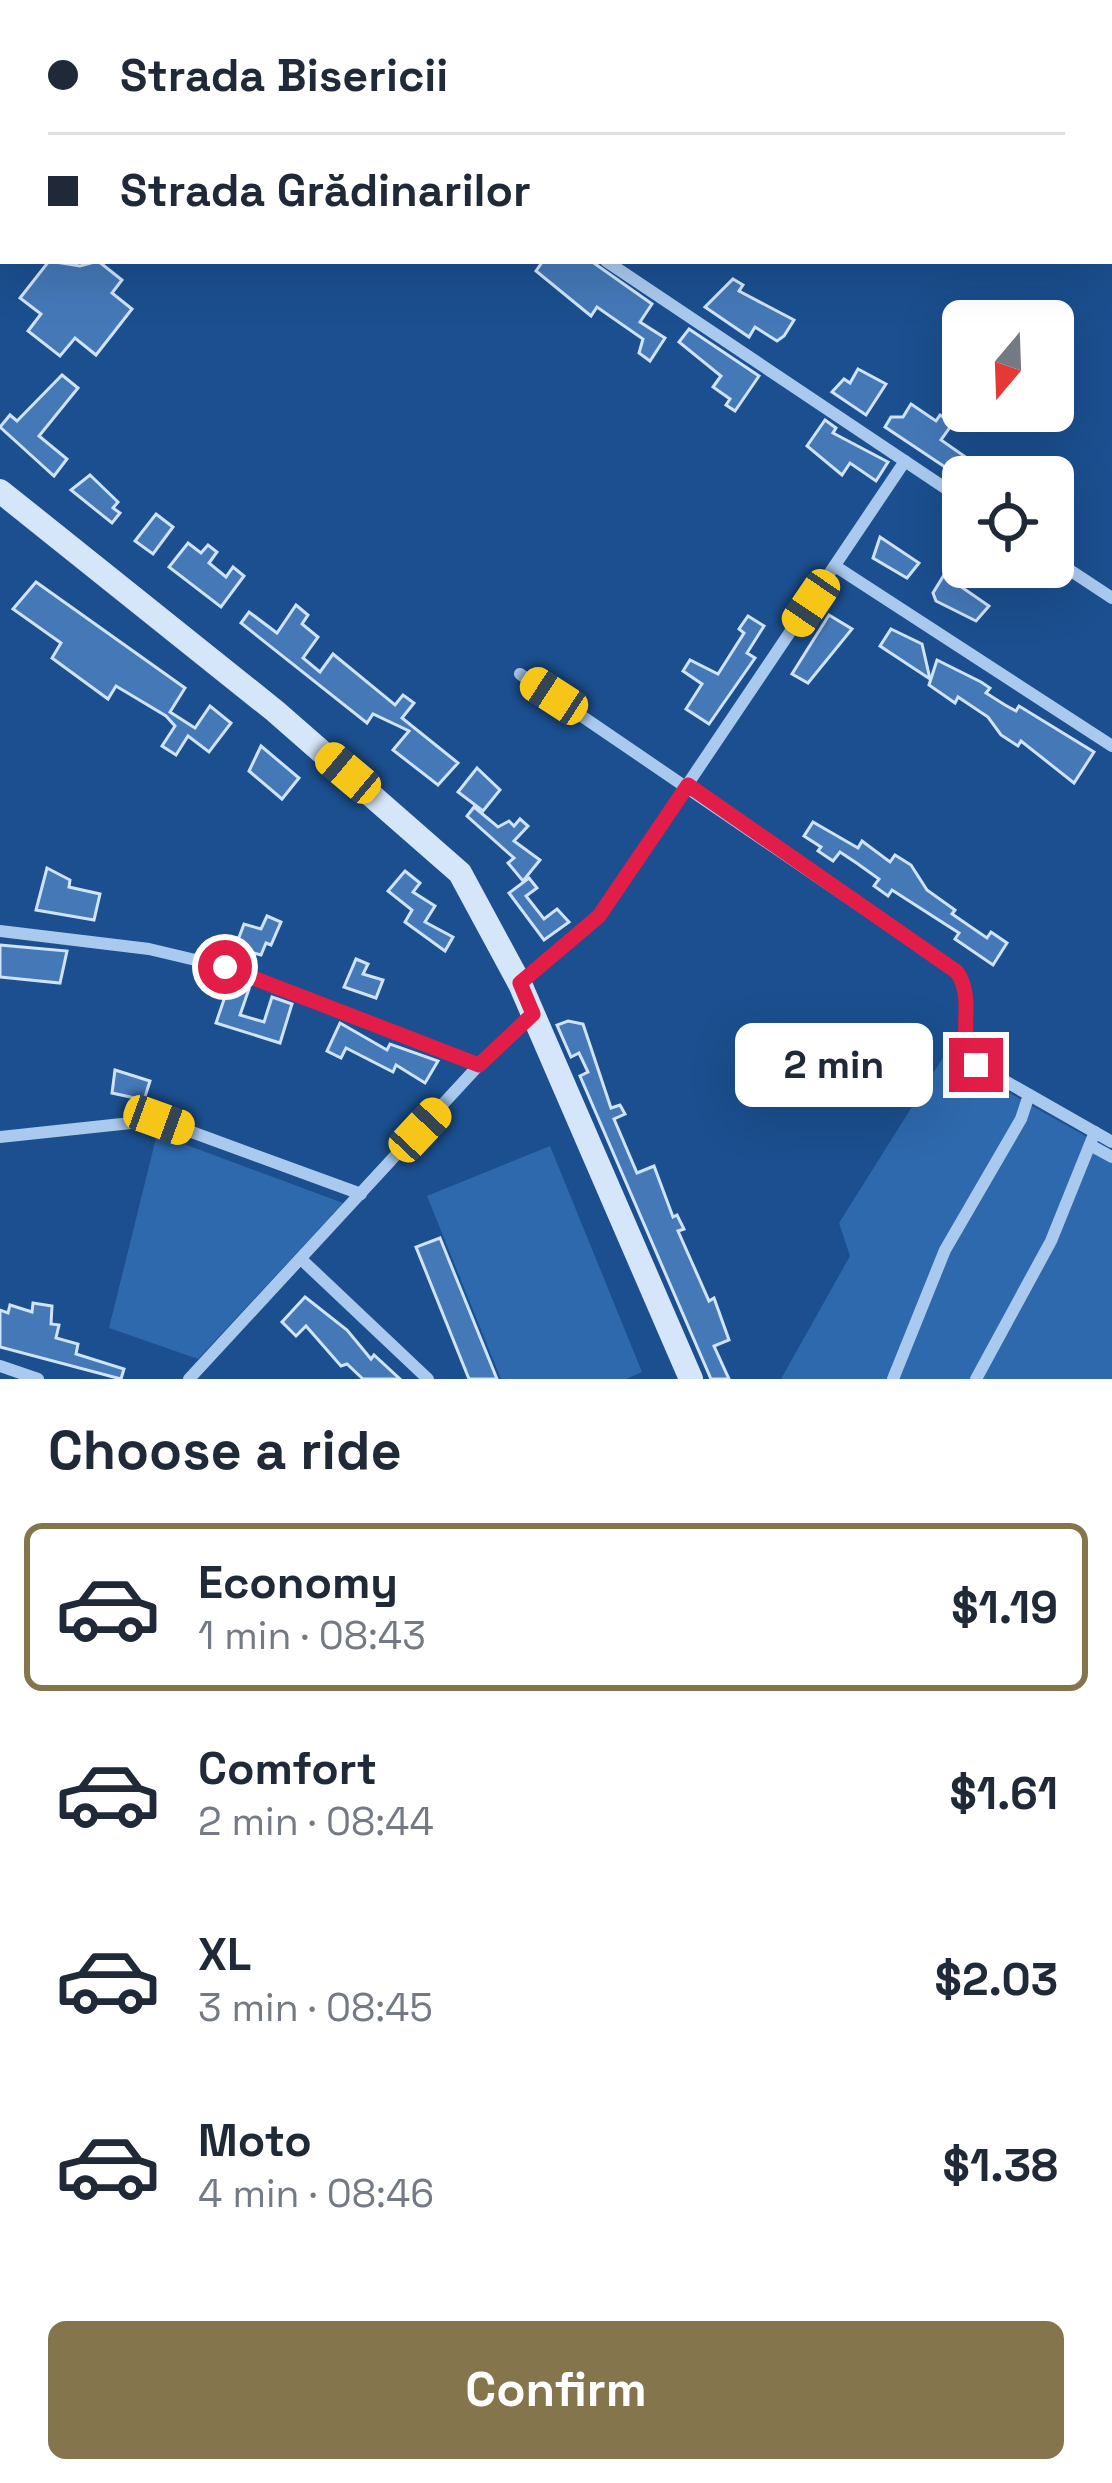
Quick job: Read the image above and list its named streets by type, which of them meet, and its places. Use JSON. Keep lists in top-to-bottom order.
{
  "north": "bottom",
  "page": {
    "banner": ["Strada Bisericii", "Strada Grădinarilor"],
    "bubble": "2 min",
    "heading": "Choose a ride",
    "list": [
      {
        "name": "Economy",
        "note": "1 min · 08:43",
        "value": "$1.19"
      },
      {
        "name": "Comfort",
        "note": "2 min · 08:44",
        "value": "$1.61"
      },
      {
        "name": "XL",
        "note": "3 min · 08:45",
        "value": "$2.03"
      },
      {
        "name": "Moto",
        "note": "4 min · 08:46",
        "value": "$1.38"
      }
    ],
    "buttons": "Confirm"
  }
}
